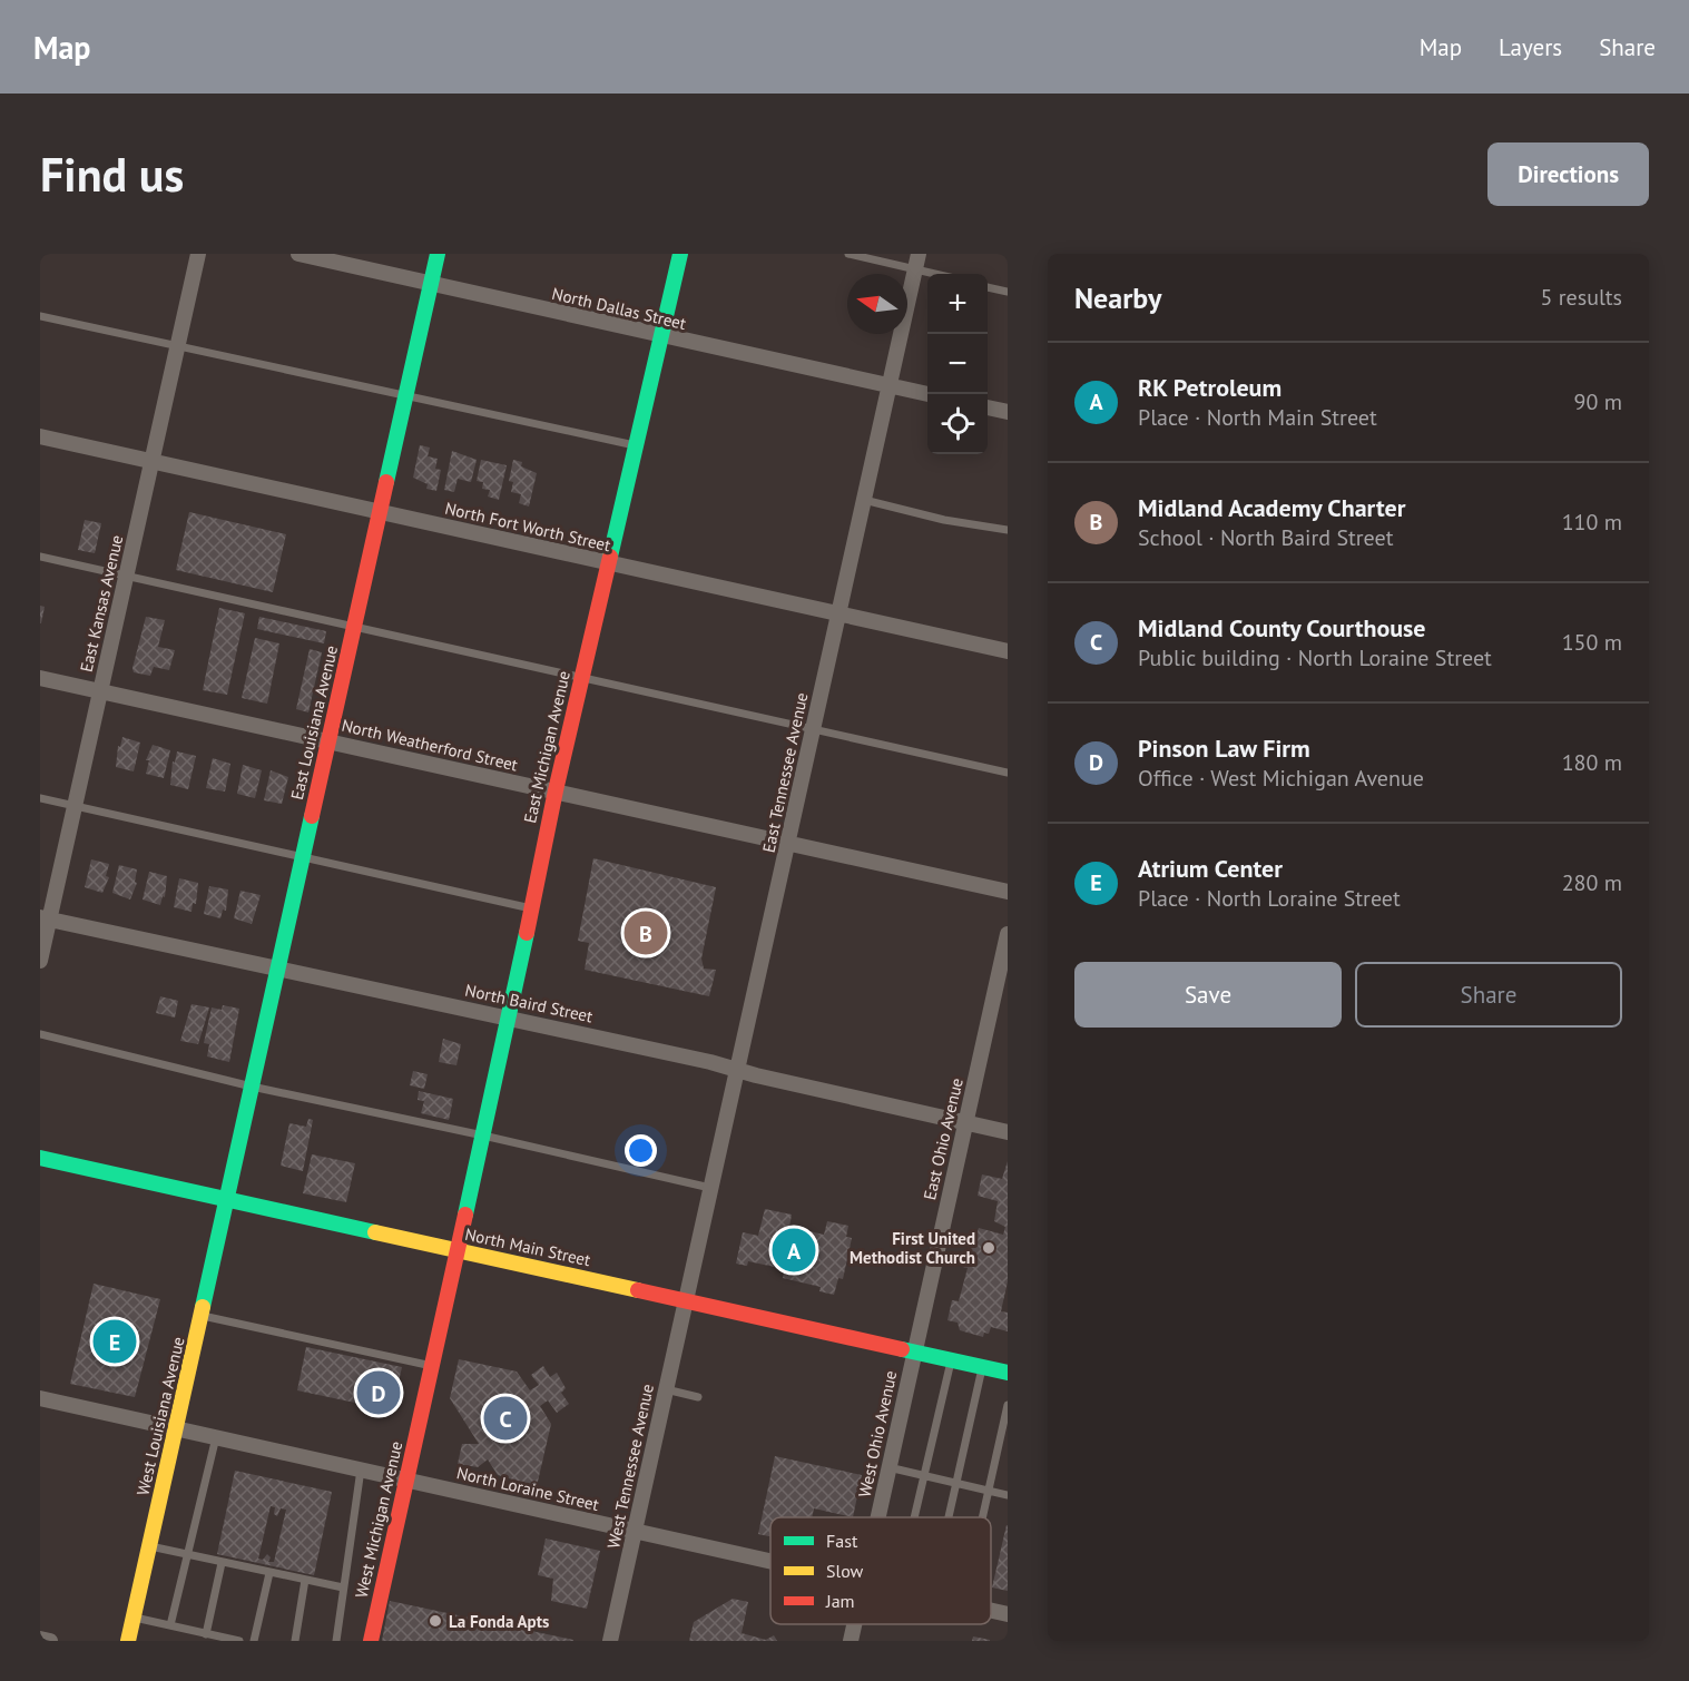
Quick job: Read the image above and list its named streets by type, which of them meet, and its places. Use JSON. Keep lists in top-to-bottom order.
{
  "streets": {
    "street": [
      "North Dallas Street",
      "North Fort Worth Street",
      "East Kansas Avenue",
      "East Louisiana Avenue",
      "North Weatherford Street",
      "East Michigan Avenue",
      "East Tennessee Avenue",
      "North Baird Street",
      "East Ohio Avenue",
      "North Main Street",
      "West Louisiana Avenue",
      "West Ohio Avenue",
      "West Tennessee Avenue",
      "North Loraine Street",
      "West Michigan Avenue"
    ]
  },
  "crossings": [
    ["North Dallas Street", "East Louisiana Avenue"],
    ["North Dallas Street", "East Michigan Avenue"],
    ["North Dallas Street", "East Tennessee Avenue"],
    ["North Fort Worth Street", "East Kansas Avenue"],
    ["North Fort Worth Street", "East Louisiana Avenue"],
    ["North Fort Worth Street", "East Michigan Avenue"],
    ["North Fort Worth Street", "East Tennessee Avenue"],
    ["East Kansas Avenue", "North Weatherford Street"],
    ["East Kansas Avenue", "North Baird Street"],
    ["East Louisiana Avenue", "North Weatherford Street"],
    ["East Louisiana Avenue", "North Baird Street"],
    ["East Louisiana Avenue", "North Main Street"],
    ["East Louisiana Avenue", "West Louisiana Avenue"],
    ["North Weatherford Street", "East Michigan Avenue"],
    ["North Weatherford Street", "East Tennessee Avenue"],
    ["East Michigan Avenue", "North Baird Street"],
    ["East Michigan Avenue", "North Main Street"],
    ["East Michigan Avenue", "West Michigan Avenue"],
    ["East Tennessee Avenue", "North Baird Street"],
    ["East Tennessee Avenue", "North Main Street"],
    ["East Tennessee Avenue", "West Tennessee Avenue"],
    ["North Baird Street", "East Ohio Avenue"],
    ["East Ohio Avenue", "North Main Street"],
    ["East Ohio Avenue", "West Ohio Avenue"],
    ["North Main Street", "West Louisiana Avenue"],
    ["North Main Street", "West Ohio Avenue"],
    ["North Main Street", "West Tennessee Avenue"],
    ["North Main Street", "West Michigan Avenue"],
    ["West Louisiana Avenue", "North Loraine Street"],
    ["West Tennessee Avenue", "North Loraine Street"],
    ["North Loraine Street", "West Michigan Avenue"]
  ],
  "places": ["First United Methodist Church", "La Fonda Apts"],
  "legend": ["Fast", "Slow", "Jam"],
  "north": "left",
  "page": {
    "header": "Map",
    "nav": ["Map", "Layers", "Share"],
    "buttons": [
      "Directions",
      ["Save", "Share"]
    ],
    "title": "Find us",
    "heading": ["Nearby", "5 results"],
    "map_buttons": ["+", "−"],
    "list": [
      {
        "mark": "A",
        "name": "RK Petroleum",
        "note": "Place · North Main Street",
        "value": "90 m"
      },
      {
        "mark": "B",
        "name": "Midland Academy Charter",
        "note": "School · North Baird Street",
        "value": "110 m"
      },
      {
        "mark": "C",
        "name": "Midland County Courthouse",
        "note": "Public building · North Loraine Street",
        "value": "150 m"
      },
      {
        "mark": "D",
        "name": "Pinson Law Firm",
        "note": "Office · West Michigan Avenue",
        "value": "180 m"
      },
      {
        "mark": "E",
        "name": "Atrium Center",
        "note": "Place · North Loraine Street",
        "value": "280 m"
      }
    ],
    "pins": [
      "B",
      "A",
      "E",
      "D",
      "C"
    ]
  }
}
